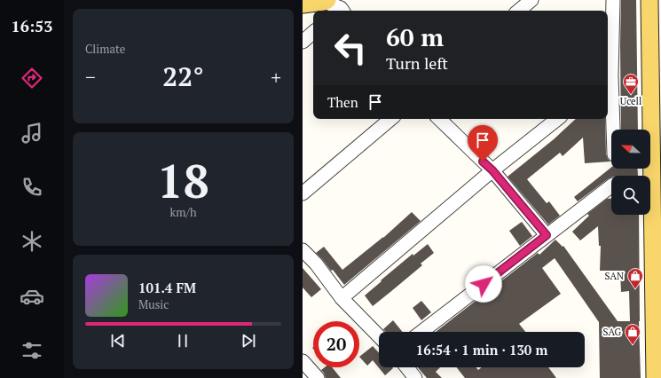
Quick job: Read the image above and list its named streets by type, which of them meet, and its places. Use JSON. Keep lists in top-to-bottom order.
{
  "places": {
    "office": ["Ucell"],
    "shop": ["SAN", "SAG"]
  },
  "north": "left",
  "page": {
    "tabs": "16:53",
    "tile": [
      "Climate",
      ["18", "km/h"]
    ],
    "turn": ["60 m", "Turn left"],
    "heat": ["−", "22°", "+"],
    "then": "Then",
    "song": ["101.4 FM", "Music"],
    "limit": "20",
    "trip": "16:54 · 1 min · 130 m"
  }
}
